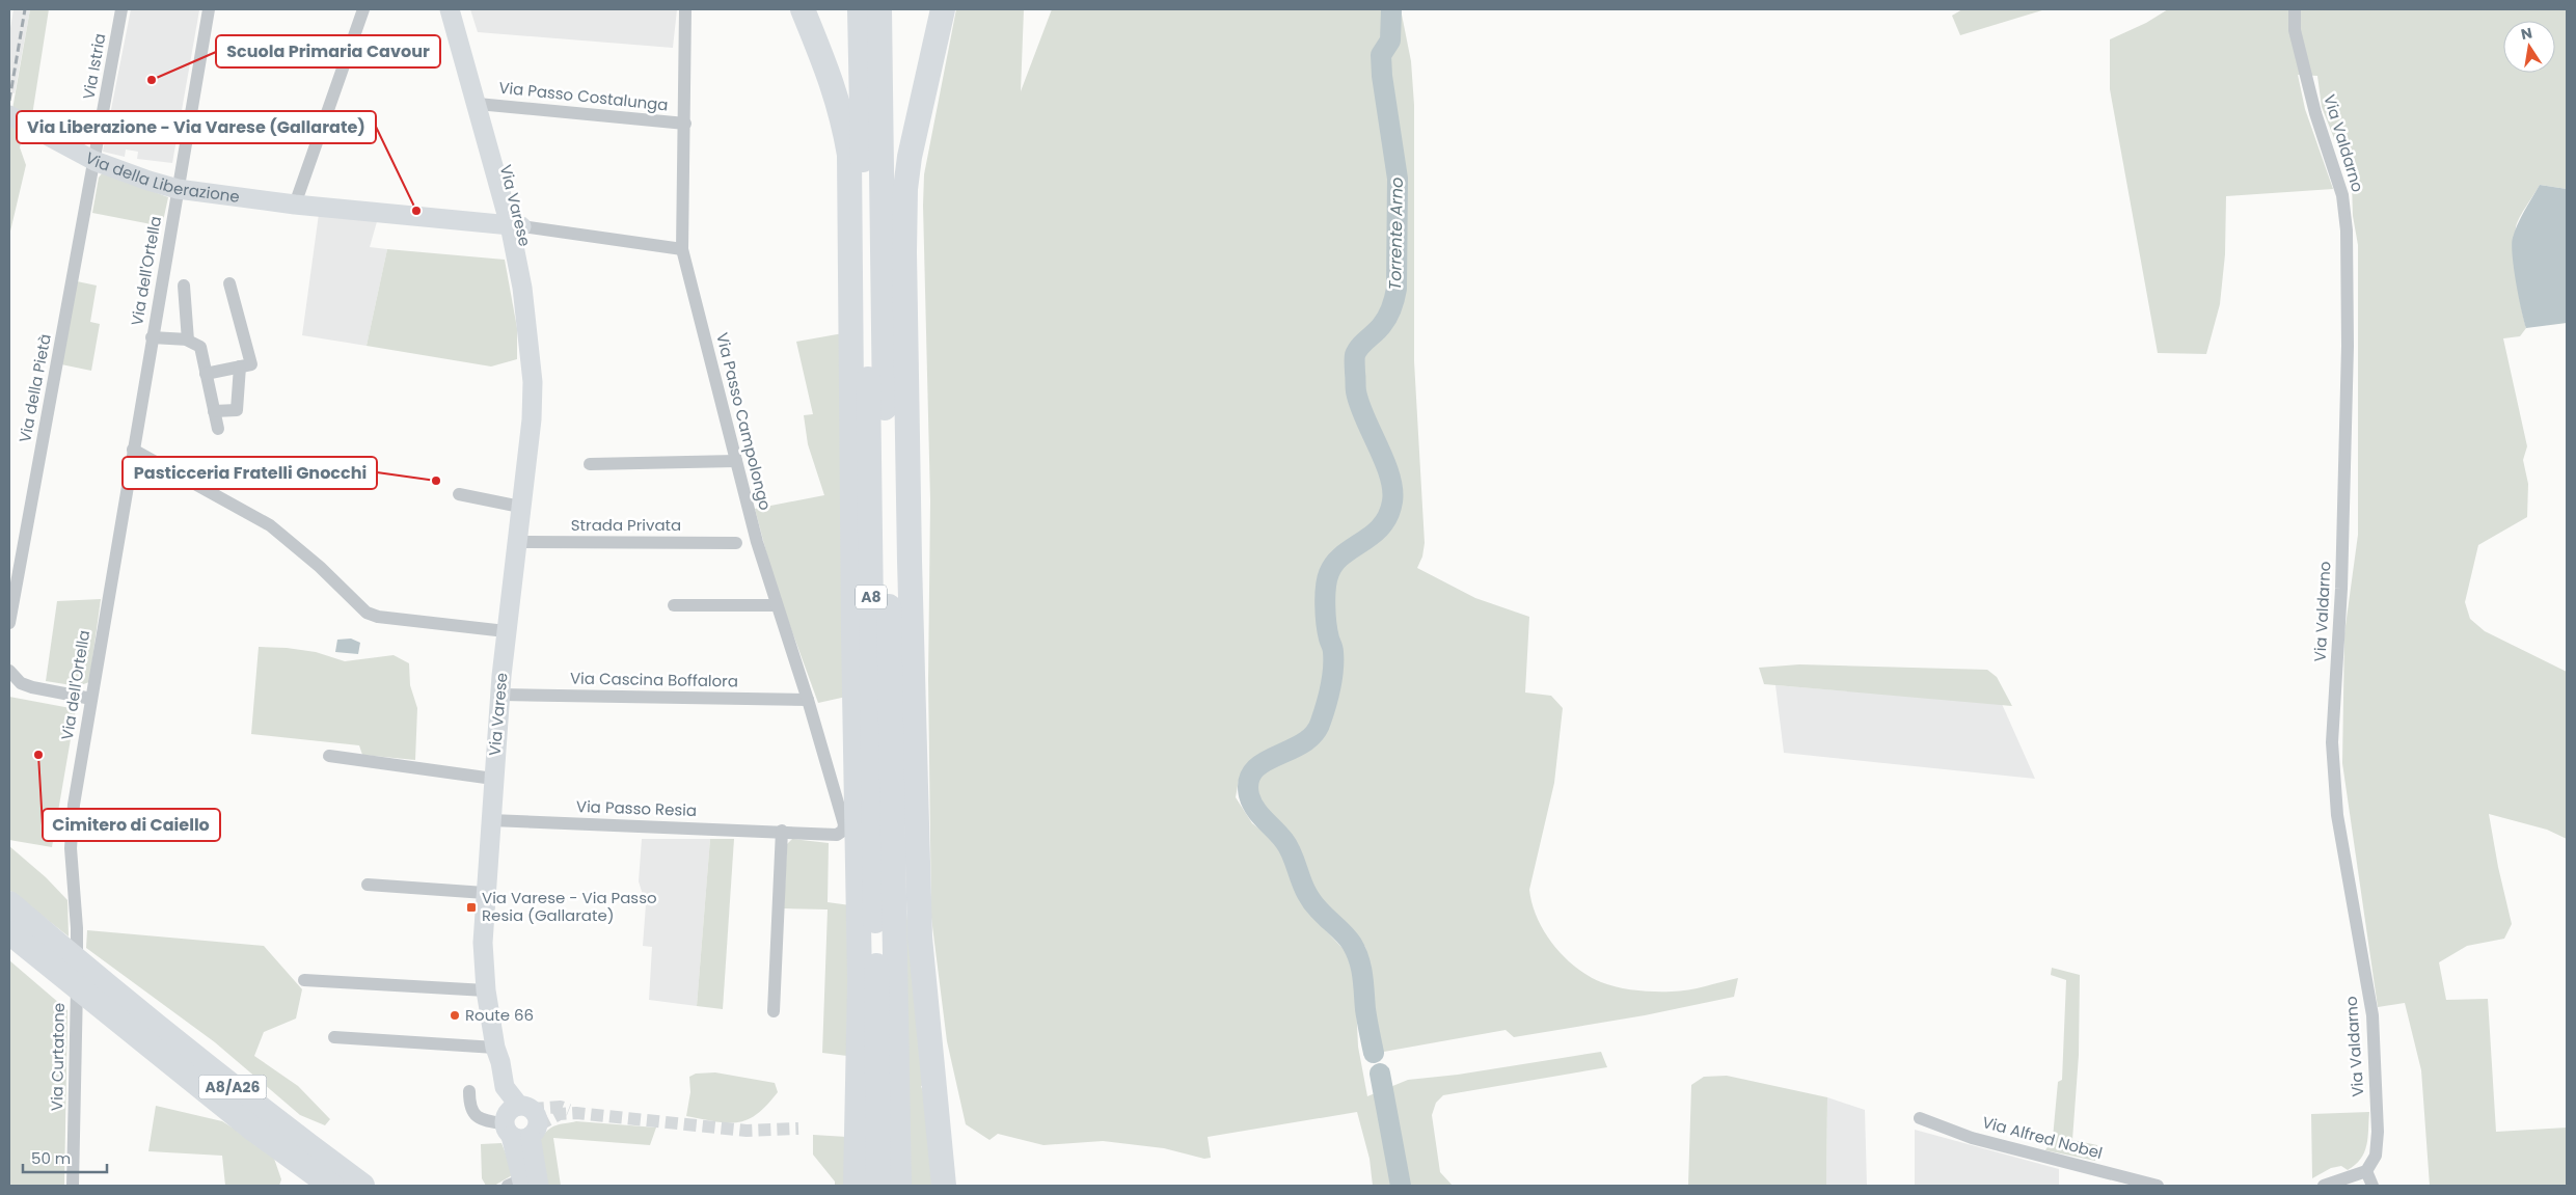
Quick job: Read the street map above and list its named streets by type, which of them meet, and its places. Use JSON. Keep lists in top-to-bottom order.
{
  "streets": {
    "highway": ["A8", "A8/A26"],
    "main road": ["Via della Liberazione", "Via Varese"],
    "street": [
      "Via Istria",
      "Via Passo Costalunga",
      "Via Valdarno",
      "Via dell'Ortella",
      "Via della Pietà",
      "Via Passo Campolongo",
      "Strada Privata",
      "Via Cascina Boffalora",
      "Via Passo Resia",
      "Via Curtatone",
      "Via Alfred Nobel"
    ]
  },
  "crossings": [
    ["Via Istria", "Via della Liberazione"],
    ["Via Istria", "Via della Pietà"],
    ["Via Passo Costalunga", "Via Varese"],
    ["Via Passo Costalunga", "Via Passo Campolongo"],
    ["Via della Liberazione", "Via Varese"],
    ["Via della Liberazione", "Via dell'Ortella"],
    ["Via della Liberazione", "Via della Pietà"],
    ["Via Varese", "Strada Privata"],
    ["Via Varese", "Via Cascina Boffalora"],
    ["Via Varese", "Via Passo Resia"],
    ["Via dell'Ortella", "Via Curtatone"],
    ["Via Passo Campolongo", "Via Cascina Boffalora"],
    ["Via Passo Campolongo", "Via Passo Resia"]
  ],
  "water": ["Torrente Arno"],
  "places": {
    "other": [
      "Scuola Primaria Cavour",
      "Via Liberazione - Via Varese (Gallarate)",
      "Pasticceria Fratelli Gnocchi",
      "Cimitero di Caiello",
      "Route 66"
    ],
    "transit": ["Via Varese - Via Passo Resia (Gallarate)"]
  },
  "scale_bar": "50 m",
  "north": "top"
}
